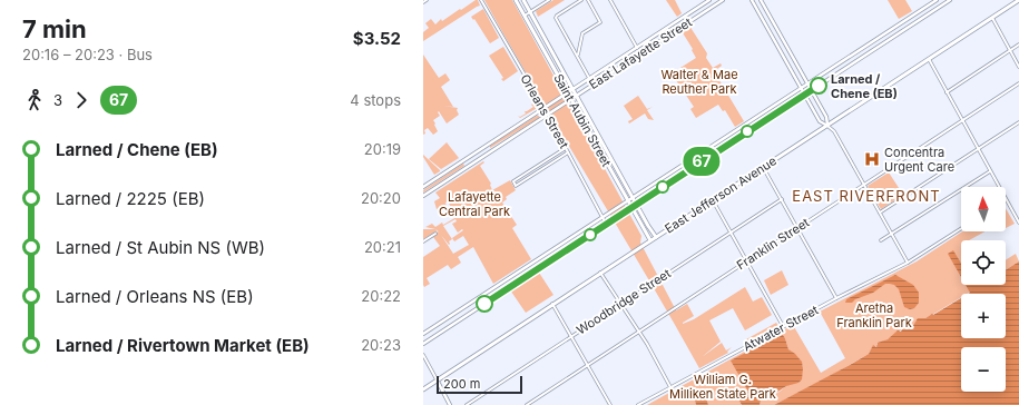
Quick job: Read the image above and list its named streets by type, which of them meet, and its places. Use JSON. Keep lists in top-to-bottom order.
{
  "streets": {
    "main road": ["Saint Aubin Street", "East Jefferson Avenue"],
    "street": [
      "East Lafayette Street",
      "Orleans Street",
      "Franklin Street",
      "Woodbridge Street",
      "Atwater Street"
    ]
  },
  "crossings": [
    ["East Lafayette Street", "Orleans Street"],
    ["East Lafayette Street", "Saint Aubin Street"],
    ["Saint Aubin Street", "East Jefferson Avenue"]
  ],
  "districts": ["EAST RIVERFRONT"],
  "parks": [
    "Walter & Mae Reuther Park",
    "Lafayette Central Park",
    "Aretha Franklin Park",
    "William G. Milliken State Park"
  ],
  "places": {
    "other": ["Larned / Chene (EB)"],
    "hospital": ["Concentra Urgent Care"]
  },
  "lines": ["bus line 67"],
  "scale_bar": "200 m",
  "north": "top",
  "page": {
    "heading": ["7 min", "20:16 – 20:23 · Bus", "$3.52"],
    "on_map": "67",
    "legs": ["3", "67", "4 stops"],
    "list": [
      {
        "name": "Larned / Chene (EB)",
        "value": "20:19"
      },
      {
        "name": "Larned / 2225 (EB)",
        "value": "20:20"
      },
      {
        "name": "Larned / St Aubin NS (WB)",
        "value": "20:21"
      },
      {
        "name": "Larned / Orleans NS (EB)",
        "value": "20:22"
      },
      {
        "name": "Larned / Rivertown Market (EB)",
        "value": "20:23"
      }
    ],
    "map_buttons": ["+", "−"],
    "scale": "200 m"
  }
}
